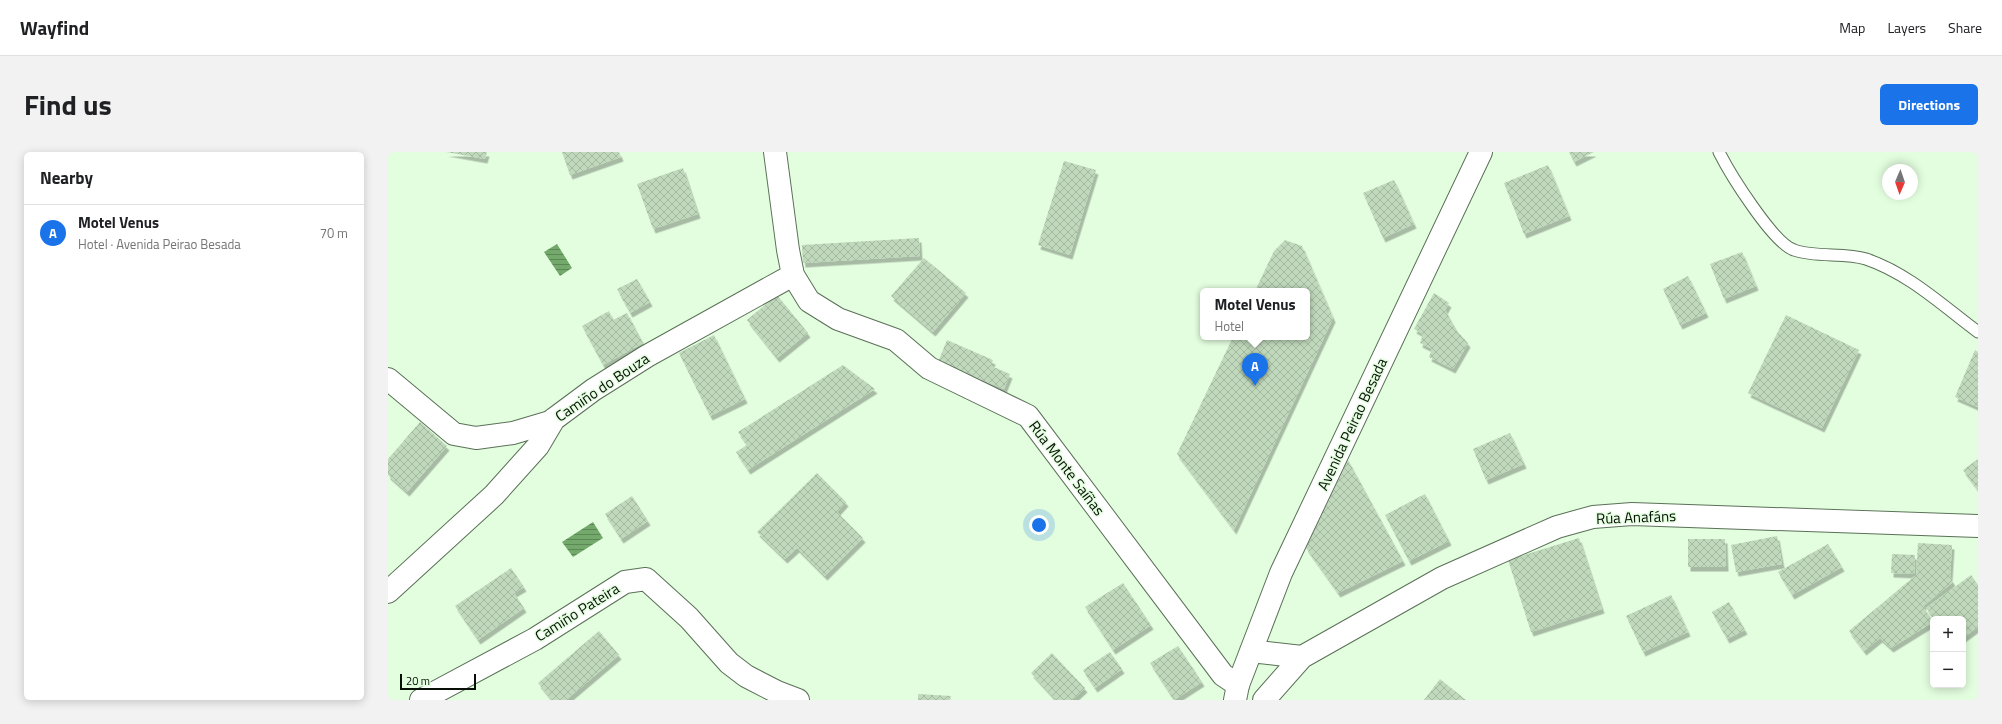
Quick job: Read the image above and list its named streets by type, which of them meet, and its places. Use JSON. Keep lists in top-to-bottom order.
{
  "streets": {
    "street": [
      "Camiño do Bouza",
      "Avenida Peirao Besada",
      "Rúa Monte Saíñas",
      "Rúa Anafáns",
      "Camiño Pateira"
    ]
  },
  "crossings": [
    ["Camiño do Bouza", "Rúa Monte Saíñas"],
    ["Avenida Peirao Besada", "Rúa Monte Saíñas"]
  ],
  "scale_bar": "20 m",
  "north": "bottom",
  "page": {
    "header": "Wayfind",
    "nav": ["Map", "Layers", "Share"],
    "title": "Find us",
    "buttons": "Directions",
    "heading": "Nearby",
    "list": [
      {
        "mark": "A",
        "name": "Motel Venus",
        "note": "Hotel · Avenida Peirao Besada",
        "value": "70 m"
      }
    ],
    "popup": ["Motel Venus", "Hotel"],
    "pins": "A",
    "map_buttons": ["+", "−"],
    "scale": "20 m"
  }
}
